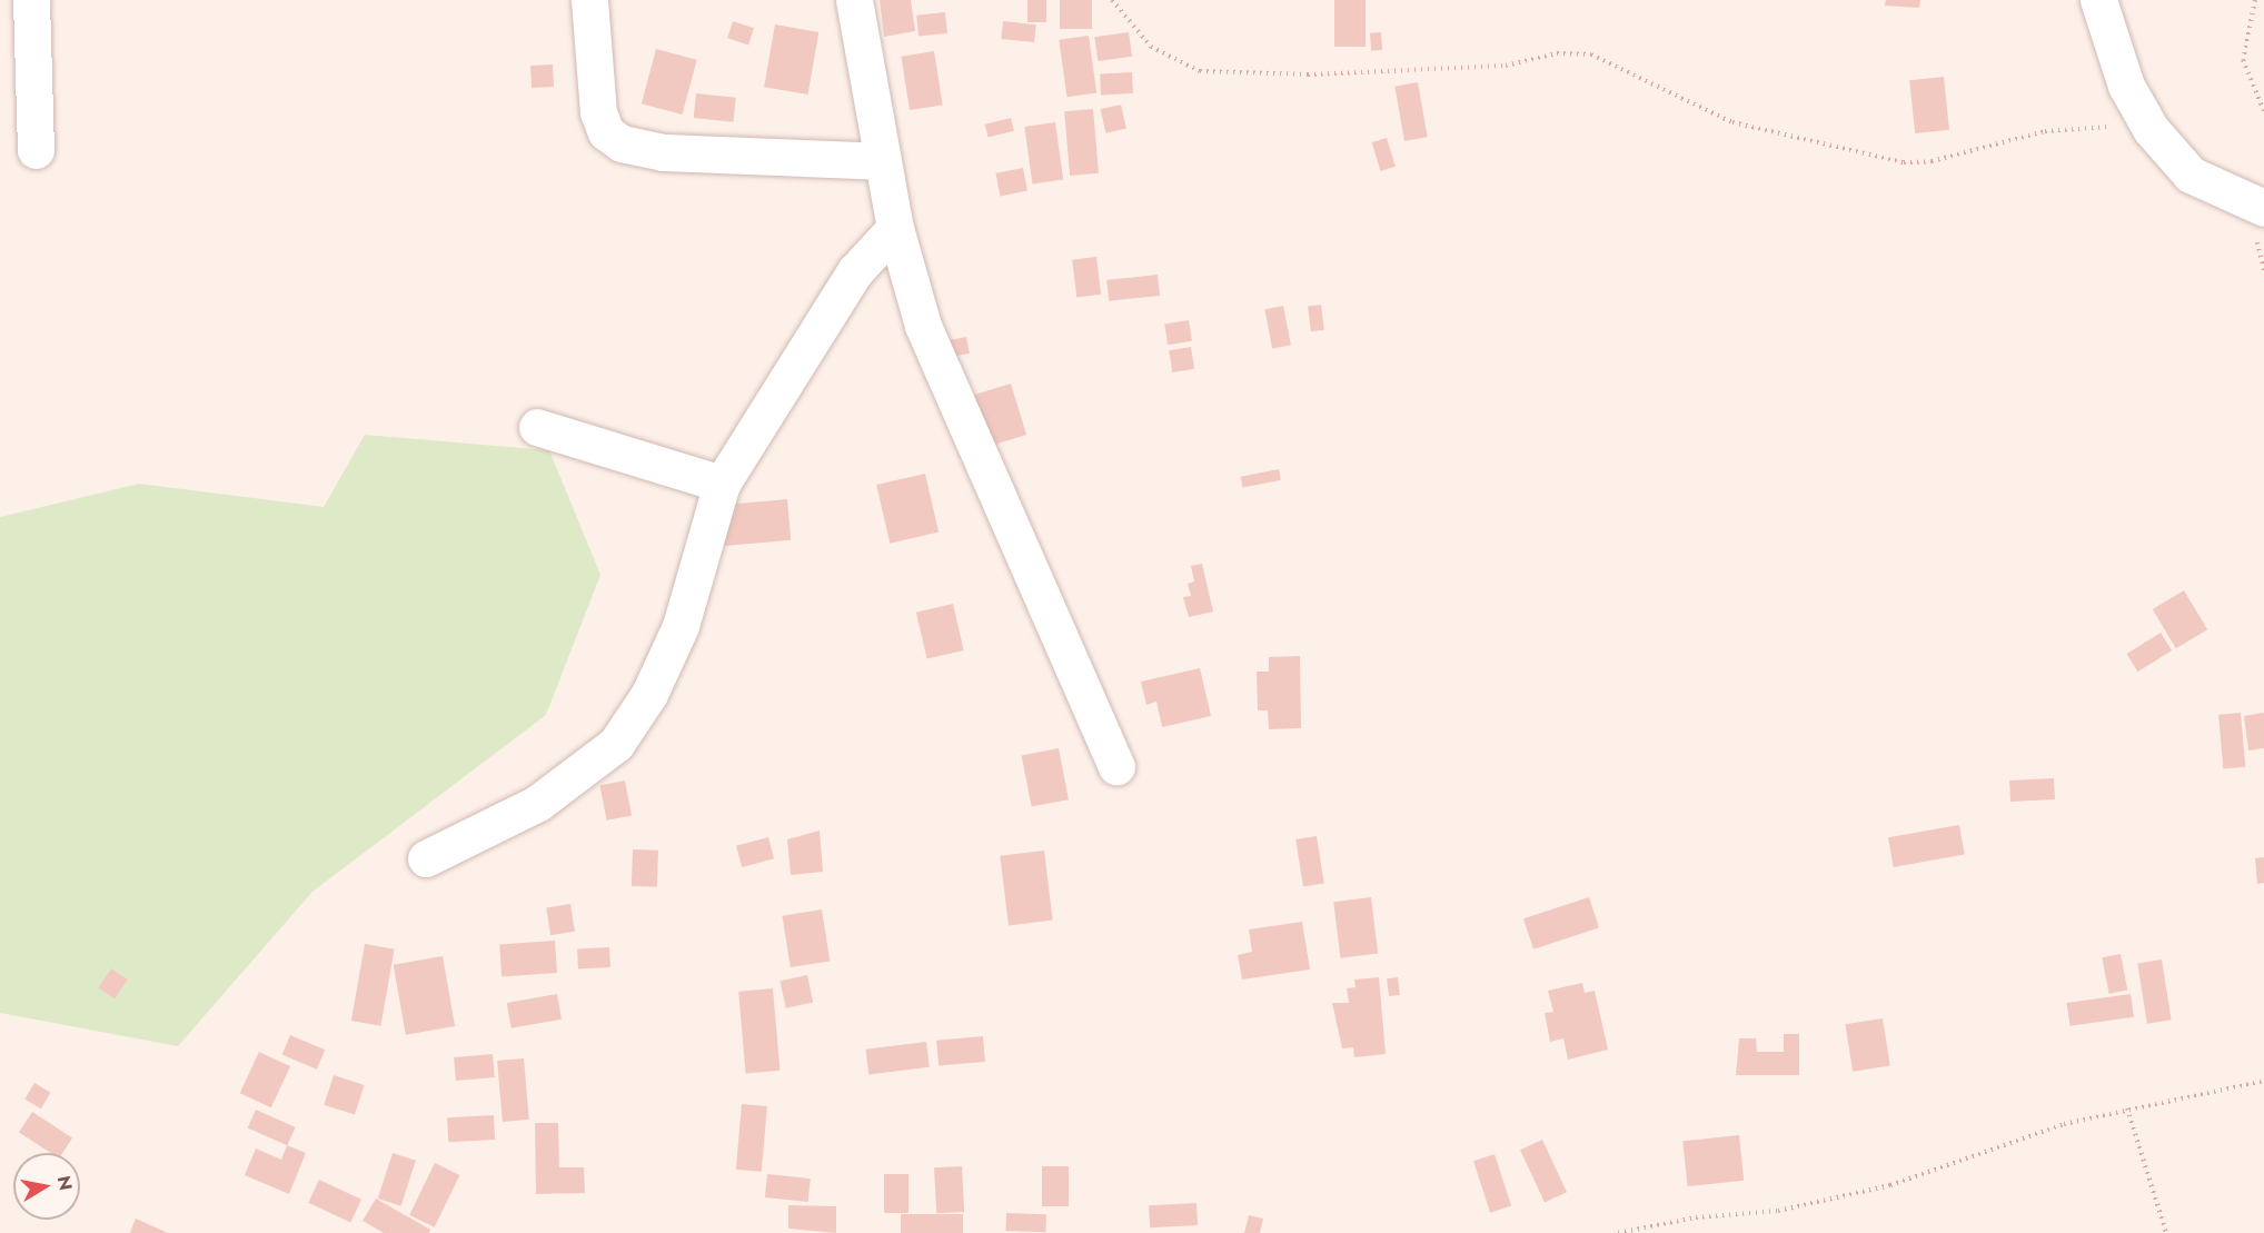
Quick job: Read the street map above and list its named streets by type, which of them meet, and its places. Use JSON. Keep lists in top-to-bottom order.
{
  "north": "right"
}
